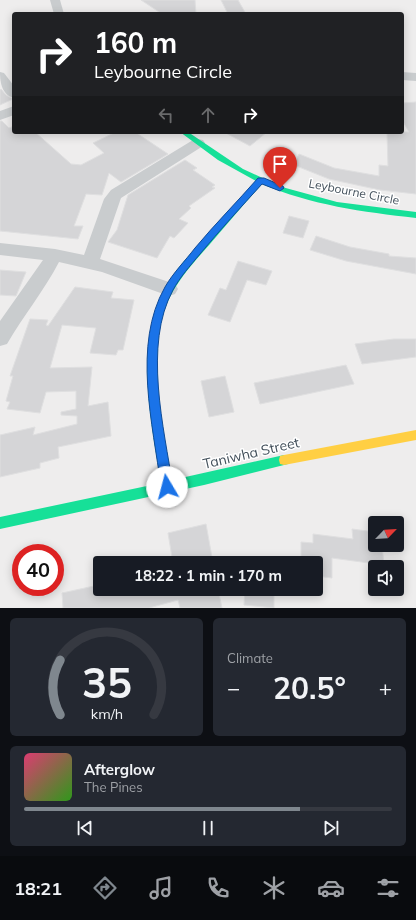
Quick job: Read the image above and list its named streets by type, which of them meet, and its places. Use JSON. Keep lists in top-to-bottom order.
{
  "streets": {
    "street": ["Leybourne Circle", "Taniwha Street"]
  },
  "north": "top right",
  "page": {
    "turn": ["160 m", "Leybourne Circle"],
    "limit": "40",
    "trip": "18:22 · 1 min · 170 m",
    "tile": "Climate",
    "heat": ["−", "20.5°", "+"],
    "song": ["Afterglow", "The Pines"],
    "tabs": "18:21",
    "gauge": ["35", "km/h"]
  }
}
